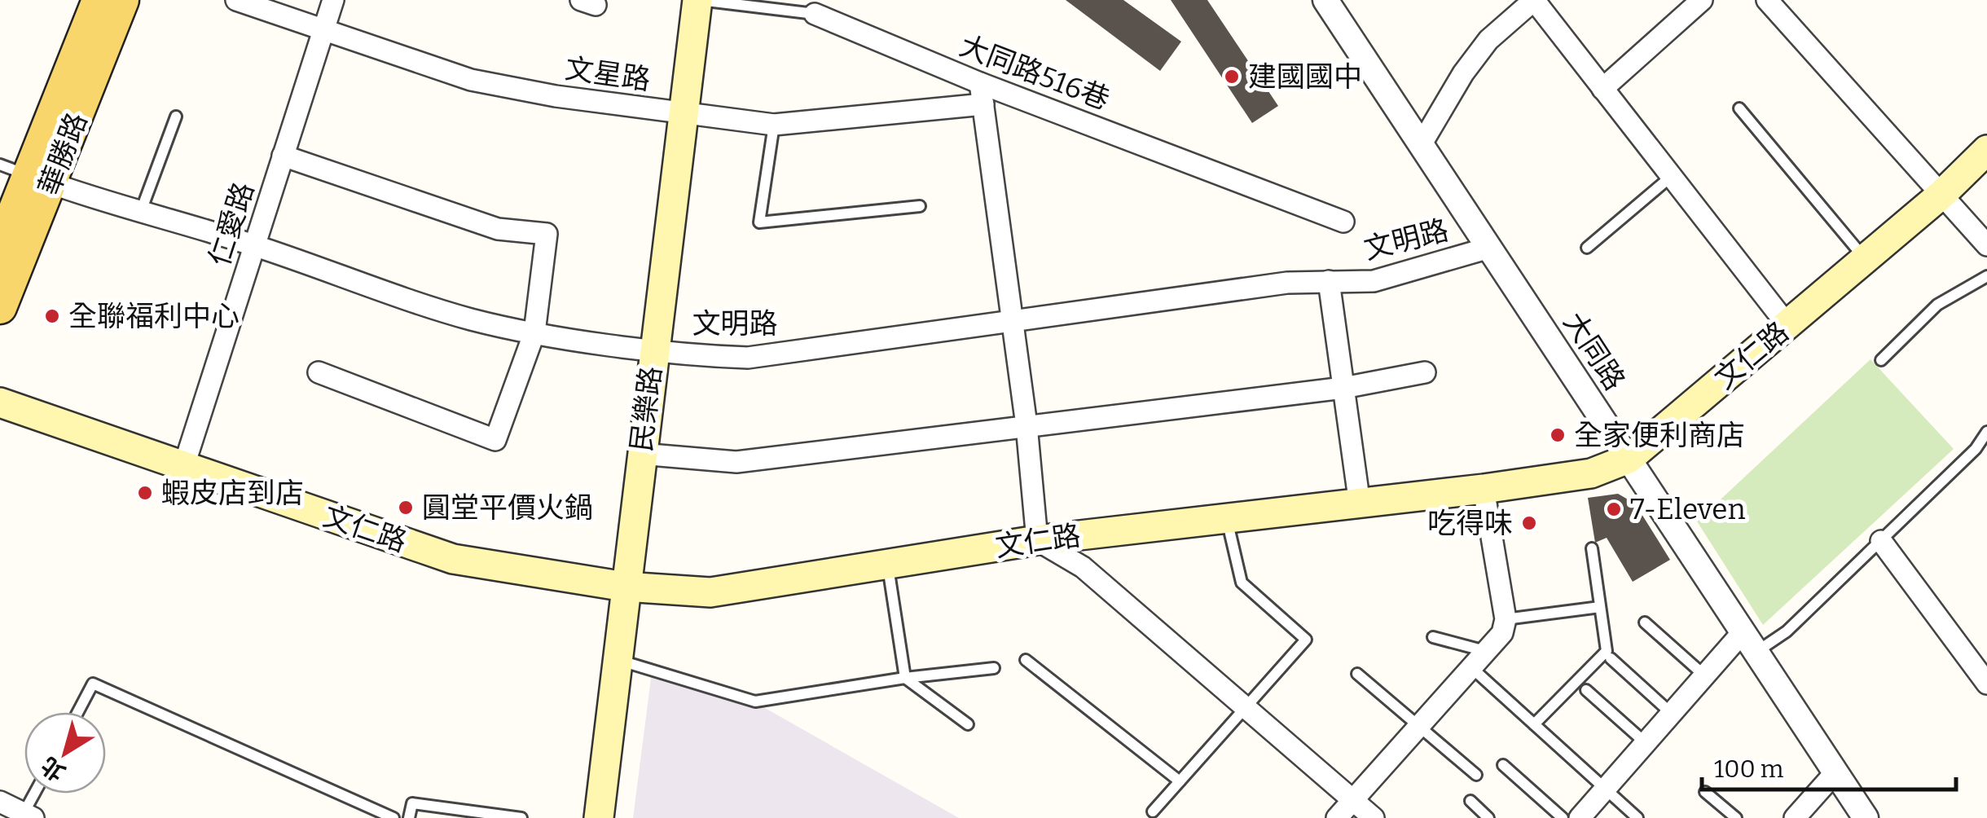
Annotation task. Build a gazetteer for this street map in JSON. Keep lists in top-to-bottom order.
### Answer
{
  "streets": {
    "main road": ["華勝路", "文仁路", "民樂路"],
    "street": [
      "大同路516巷",
      "文星路",
      "仁愛路",
      "文明路",
      "大同路"
    ]
  },
  "crossings": [
    ["大同路516巷", "民樂路"],
    ["文星路", "仁愛路"],
    ["文星路", "民樂路"],
    ["華勝路", "文明路"],
    ["仁愛路", "文明路"],
    ["仁愛路", "文仁路"],
    ["文明路", "大同路"],
    ["文明路", "民樂路"],
    ["大同路", "文仁路"],
    ["文仁路", "民樂路"]
  ],
  "places": [
    "建國國中",
    "全聯福利中心",
    "全家便利商店",
    "蝦皮店到店",
    "圓堂平價火鍋",
    "7-Eleven",
    "吃得味"
  ],
  "scale_bar": "100 m",
  "north": "bottom left"
}
